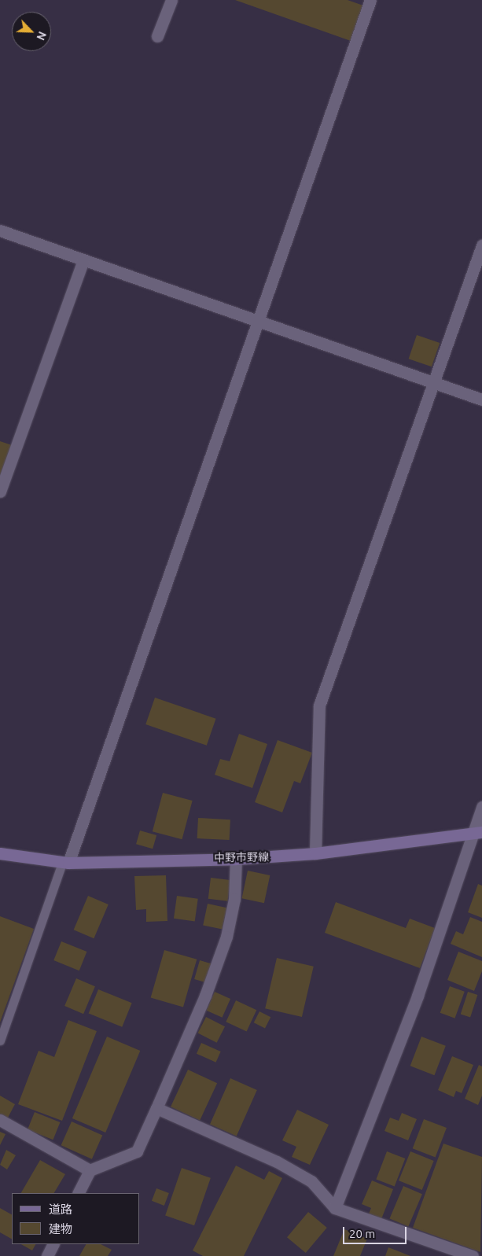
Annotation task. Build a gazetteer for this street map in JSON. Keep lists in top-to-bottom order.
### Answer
{
  "streets": {
    "main road": ["中野市野線"]
  },
  "legend": ["道路", "建物"],
  "scale_bar": "20 m",
  "north": "bottom right"
}
